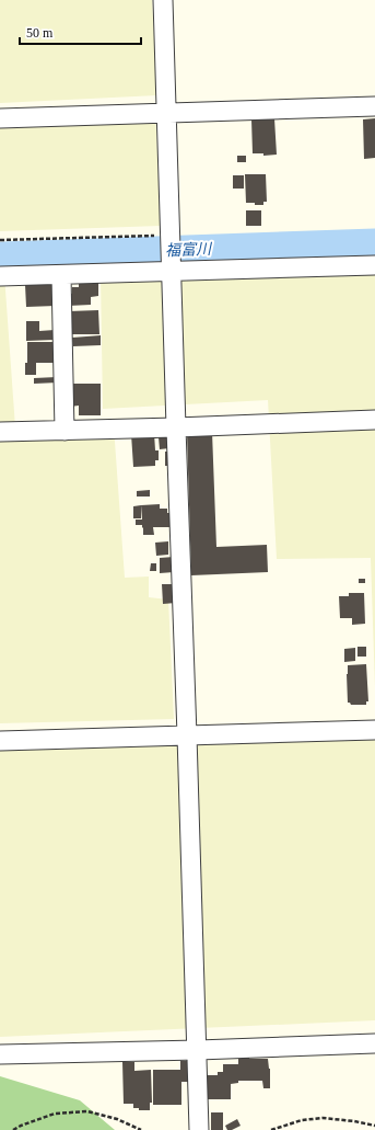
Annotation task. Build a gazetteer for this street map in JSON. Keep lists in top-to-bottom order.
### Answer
{
  "water": ["福富川"],
  "scale_bar": "50 m"
}
